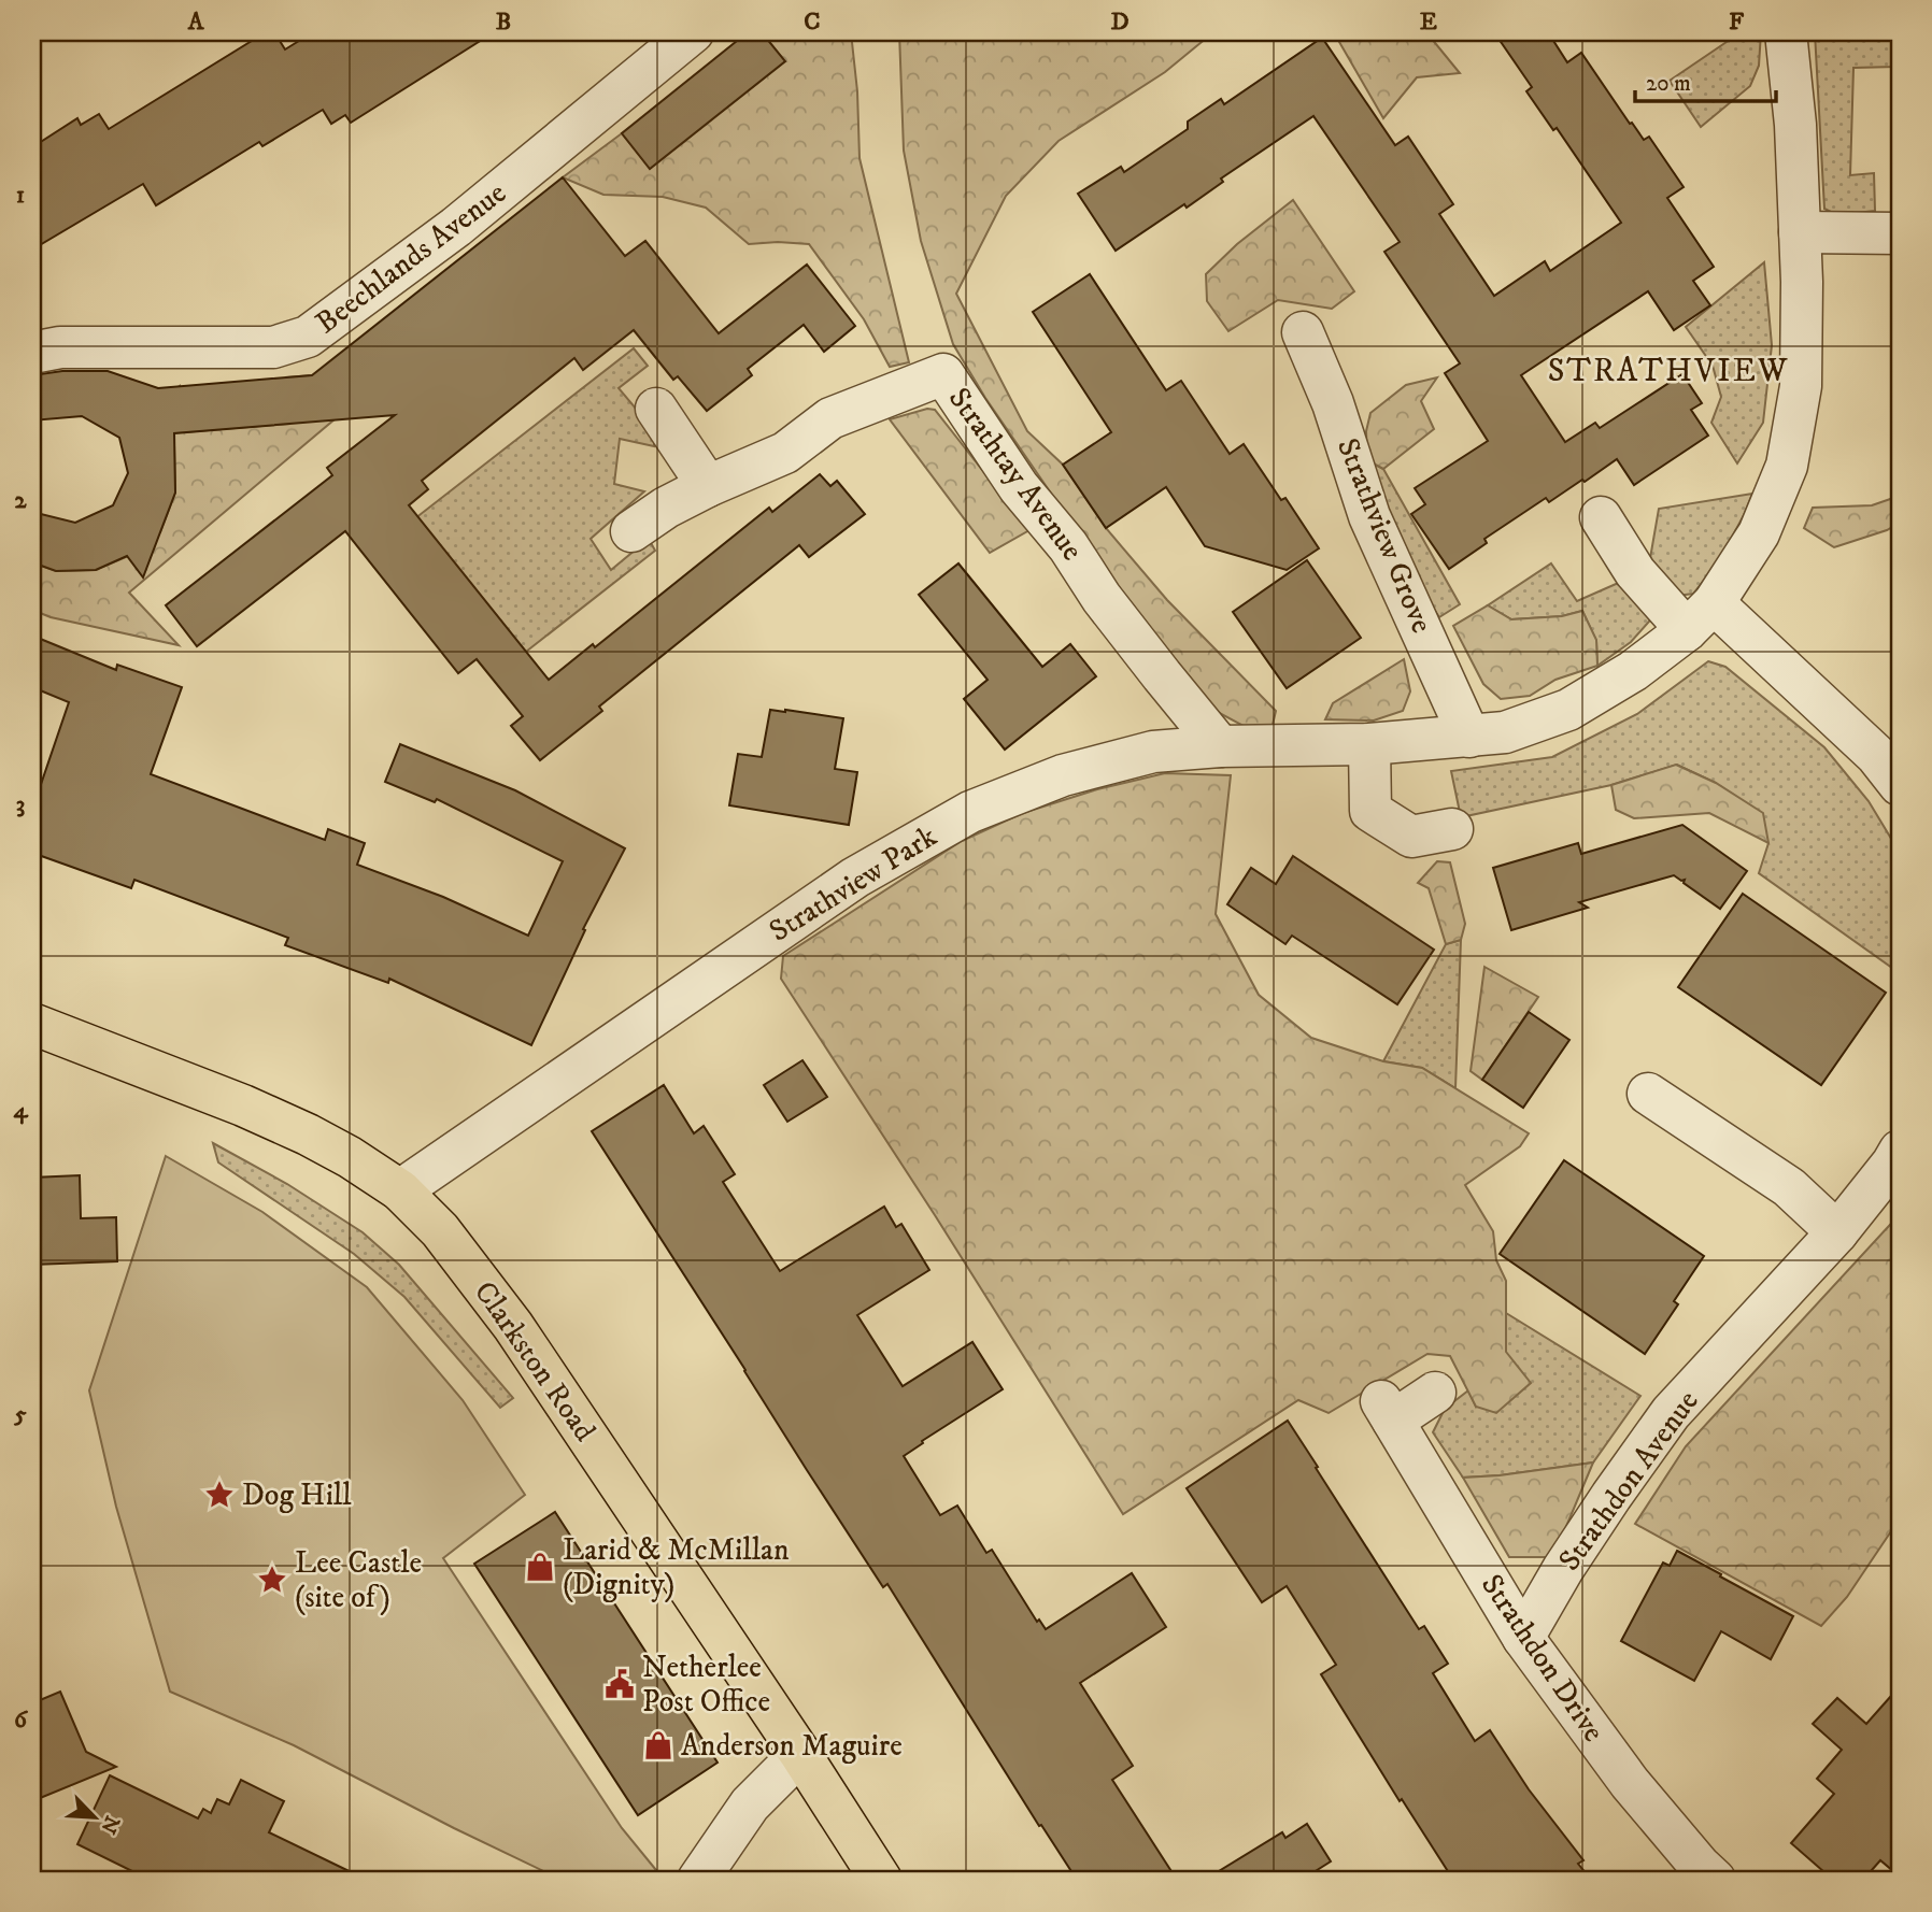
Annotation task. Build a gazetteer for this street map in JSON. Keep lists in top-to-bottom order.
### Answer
{
  "streets": {
    "main road": ["Clarkston Road"],
    "street": [
      "Beechlands Avenue",
      "Strathtay Avenue",
      "Strathview Grove",
      "Strathview Park",
      "Strathdon Avenue",
      "Strathdon Drive"
    ]
  },
  "crossings": [
    ["Strathtay Avenue", "Strathview Park"],
    ["Strathview Grove", "Strathview Park"],
    ["Strathview Park", "Clarkston Road"],
    ["Strathdon Avenue", "Strathdon Drive"]
  ],
  "districts": ["STRATHVIEW"],
  "places": {
    "place": ["Dog Hill", "Lee Castle (site of)"],
    "shop": ["Larid & McMillan (Dignity)", "Anderson Maguire"],
    "public building": ["Netherlee Post Office"]
  },
  "scale_bar": "20 m",
  "north": "bottom right",
  "grid": {
    "columns": [
      "A",
      "B",
      "C",
      "D",
      "E",
      "F"
    ],
    "rows": [
      "1",
      "2",
      "3",
      "4",
      "5",
      "6"
    ]
  }
}
